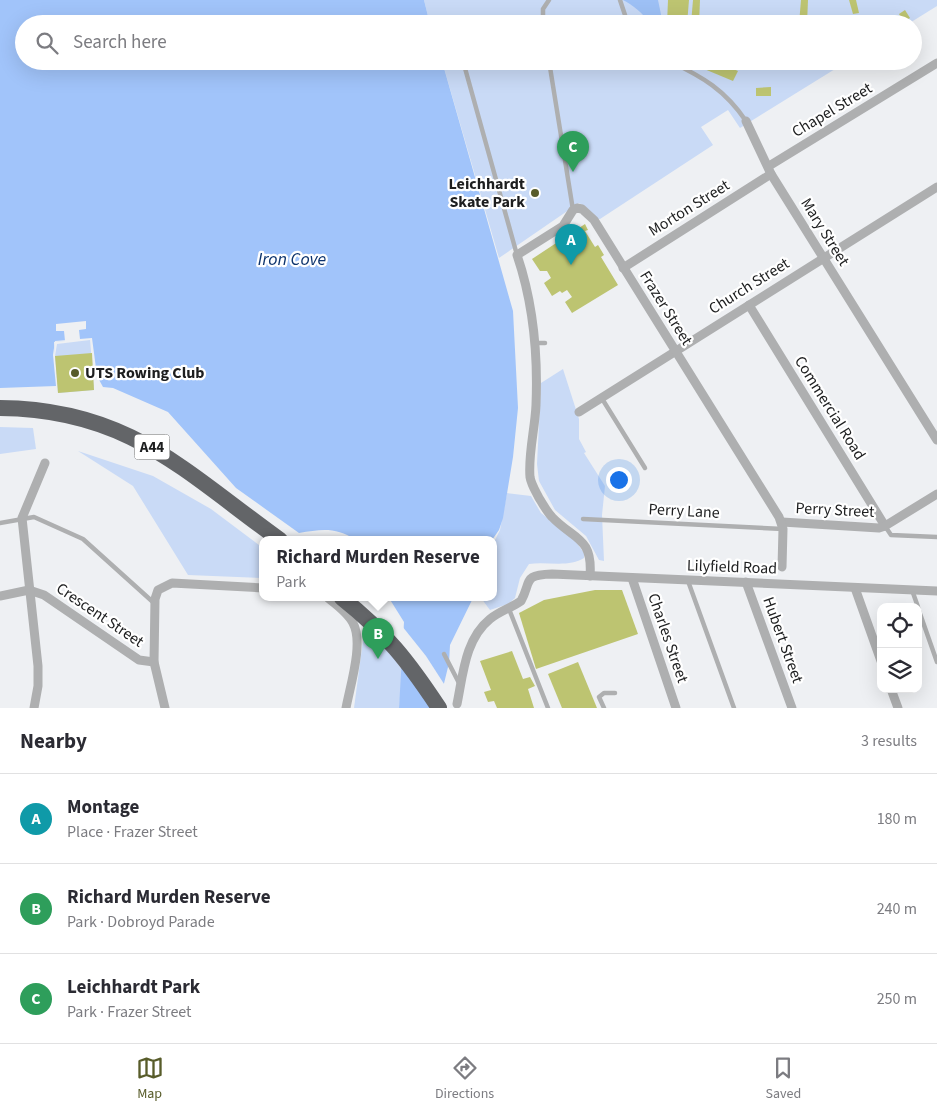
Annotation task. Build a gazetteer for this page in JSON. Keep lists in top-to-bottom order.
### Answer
{
  "streets": {
    "highway": ["A44"],
    "street": [
      "Chapel Street",
      "Morton Street",
      "Mary Street",
      "Church Street",
      "Frazer Street",
      "Commercial Road",
      "Perry Street",
      "Lilyfield Road",
      "Crescent Street",
      "Charles Street",
      "Hubert Street"
    ],
    "lane": ["Perry Lane"]
  },
  "crossings": [
    ["Chapel Street", "Morton Street"],
    ["Chapel Street", "Mary Street"],
    ["Morton Street", "Mary Street"],
    ["Morton Street", "Frazer Street"],
    ["Mary Street", "Church Street"],
    ["Church Street", "Frazer Street"],
    ["Church Street", "Commercial Road"],
    ["Frazer Street", "Perry Street"],
    ["Frazer Street", "Perry Lane"],
    ["Commercial Road", "Perry Street"],
    ["Perry Street", "Perry Lane"],
    ["Lilyfield Road", "Charles Street"],
    ["Lilyfield Road", "Hubert Street"]
  ],
  "water": ["Iron Cove"],
  "places": ["Leichhardt Skate Park", "UTS Rowing Club"],
  "page": {
    "search": "Search here",
    "pins": ["C", "A", "B"],
    "popup": ["Richard Murden Reserve", "Park"],
    "heading": ["Nearby", "3 results"],
    "list": [
      {
        "mark": "A",
        "name": "Montage",
        "note": "Place · Frazer Street",
        "value": "180 m"
      },
      {
        "mark": "B",
        "name": "Richard Murden Reserve",
        "note": "Park · Dobroyd Parade",
        "value": "240 m"
      },
      {
        "mark": "C",
        "name": "Leichhardt Park",
        "note": "Park · Frazer Street",
        "value": "250 m"
      }
    ],
    "nav": ["Map", "Directions", "Saved"]
  }
}
